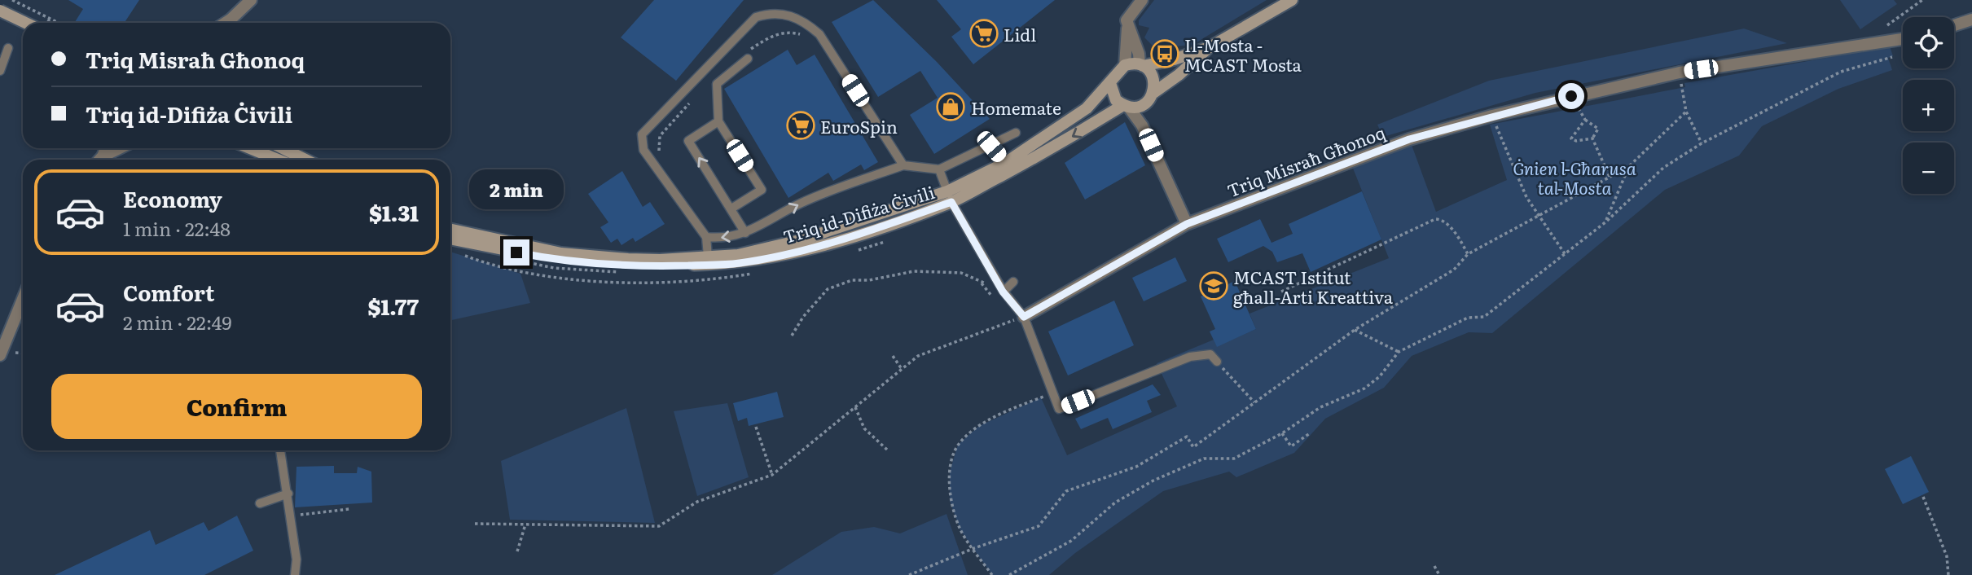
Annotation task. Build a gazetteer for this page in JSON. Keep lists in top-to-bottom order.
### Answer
{
  "streets": {
    "main road": ["Triq id-Difiża Ċivili"],
    "street": ["Triq Misraħ Għonoq"]
  },
  "parks": ["Ġnien l-Għarusa tal-Mosta"],
  "places": {
    "supermarket": ["Lidl", "EuroSpin"],
    "bus stop": ["Il-Mosta - MCAST Mosta"],
    "shop": ["Homemate"],
    "school or university": ["MCAST Istitut għall-Arti Kreattiva"]
  },
  "page": {
    "map_buttons": ["+", "−"],
    "banner": ["Triq Misraħ Għonoq", "Triq id-Difiża Ċivili"],
    "bubble": "2 min",
    "list": [
      {
        "name": "Economy",
        "note": "1 min · 22:48",
        "value": "$1.31"
      },
      {
        "name": "Comfort",
        "note": "2 min · 22:49",
        "value": "$1.77"
      }
    ],
    "buttons": "Confirm"
  }
}
